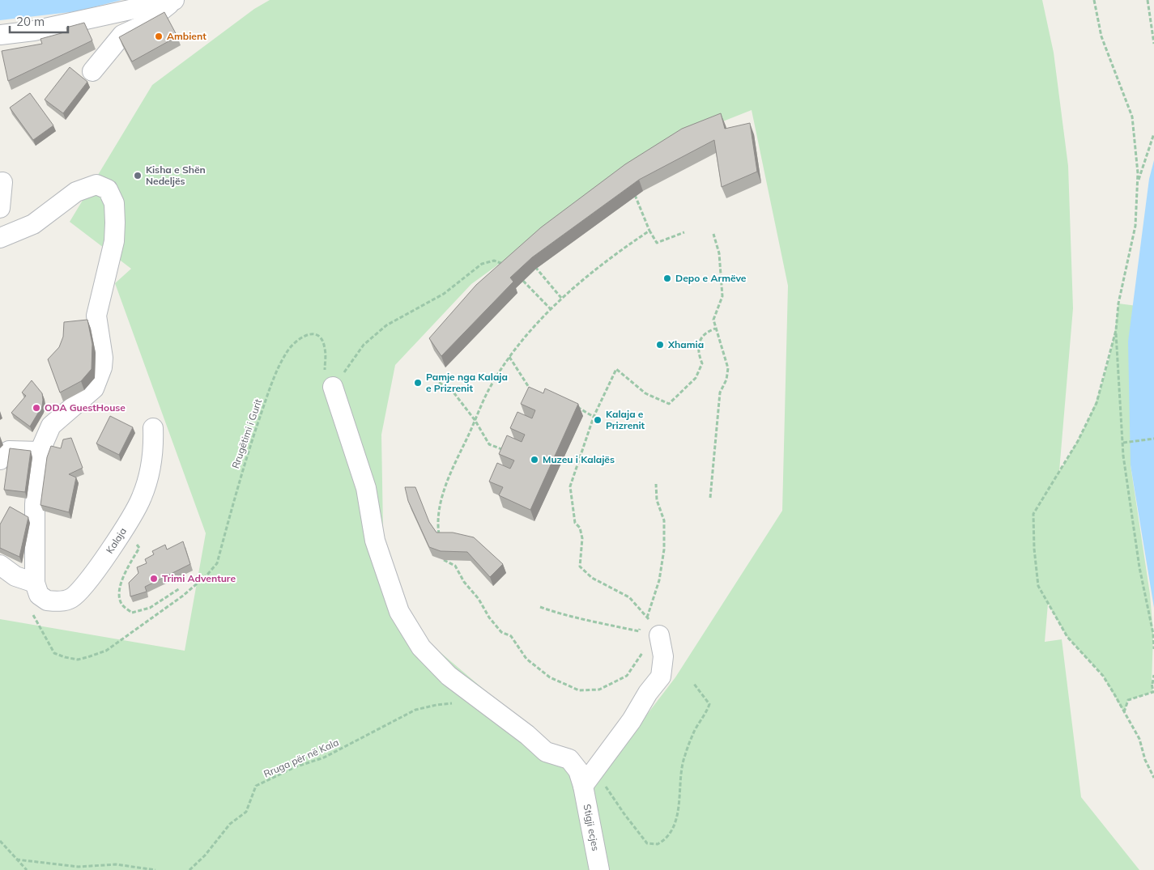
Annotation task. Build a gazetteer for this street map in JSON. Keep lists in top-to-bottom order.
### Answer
{
  "streets": {
    "street": ["Kalaja", "Stigji ecjes"],
    "path": ["Rrugëtimi i Gurit", "Rruga për në Kala"]
  },
  "crossings": [
    ["Rrugëtimi i Gurit", "Stigji ecjes"],
    ["Rruga për në Kala", "Stigji ecjes"]
  ],
  "places": [
    "Ambient",
    "Kisha e Shën Nedeljës",
    "Depo e Armëve",
    "Xhamia",
    "Pamje nga Kalaja e Prizrenit",
    "ODA GuestHouse",
    "Kalaja e Prizrenit",
    "Muzeu i Kalajës",
    "Trimi Adventure"
  ],
  "scale_bar": "20 m"
}
